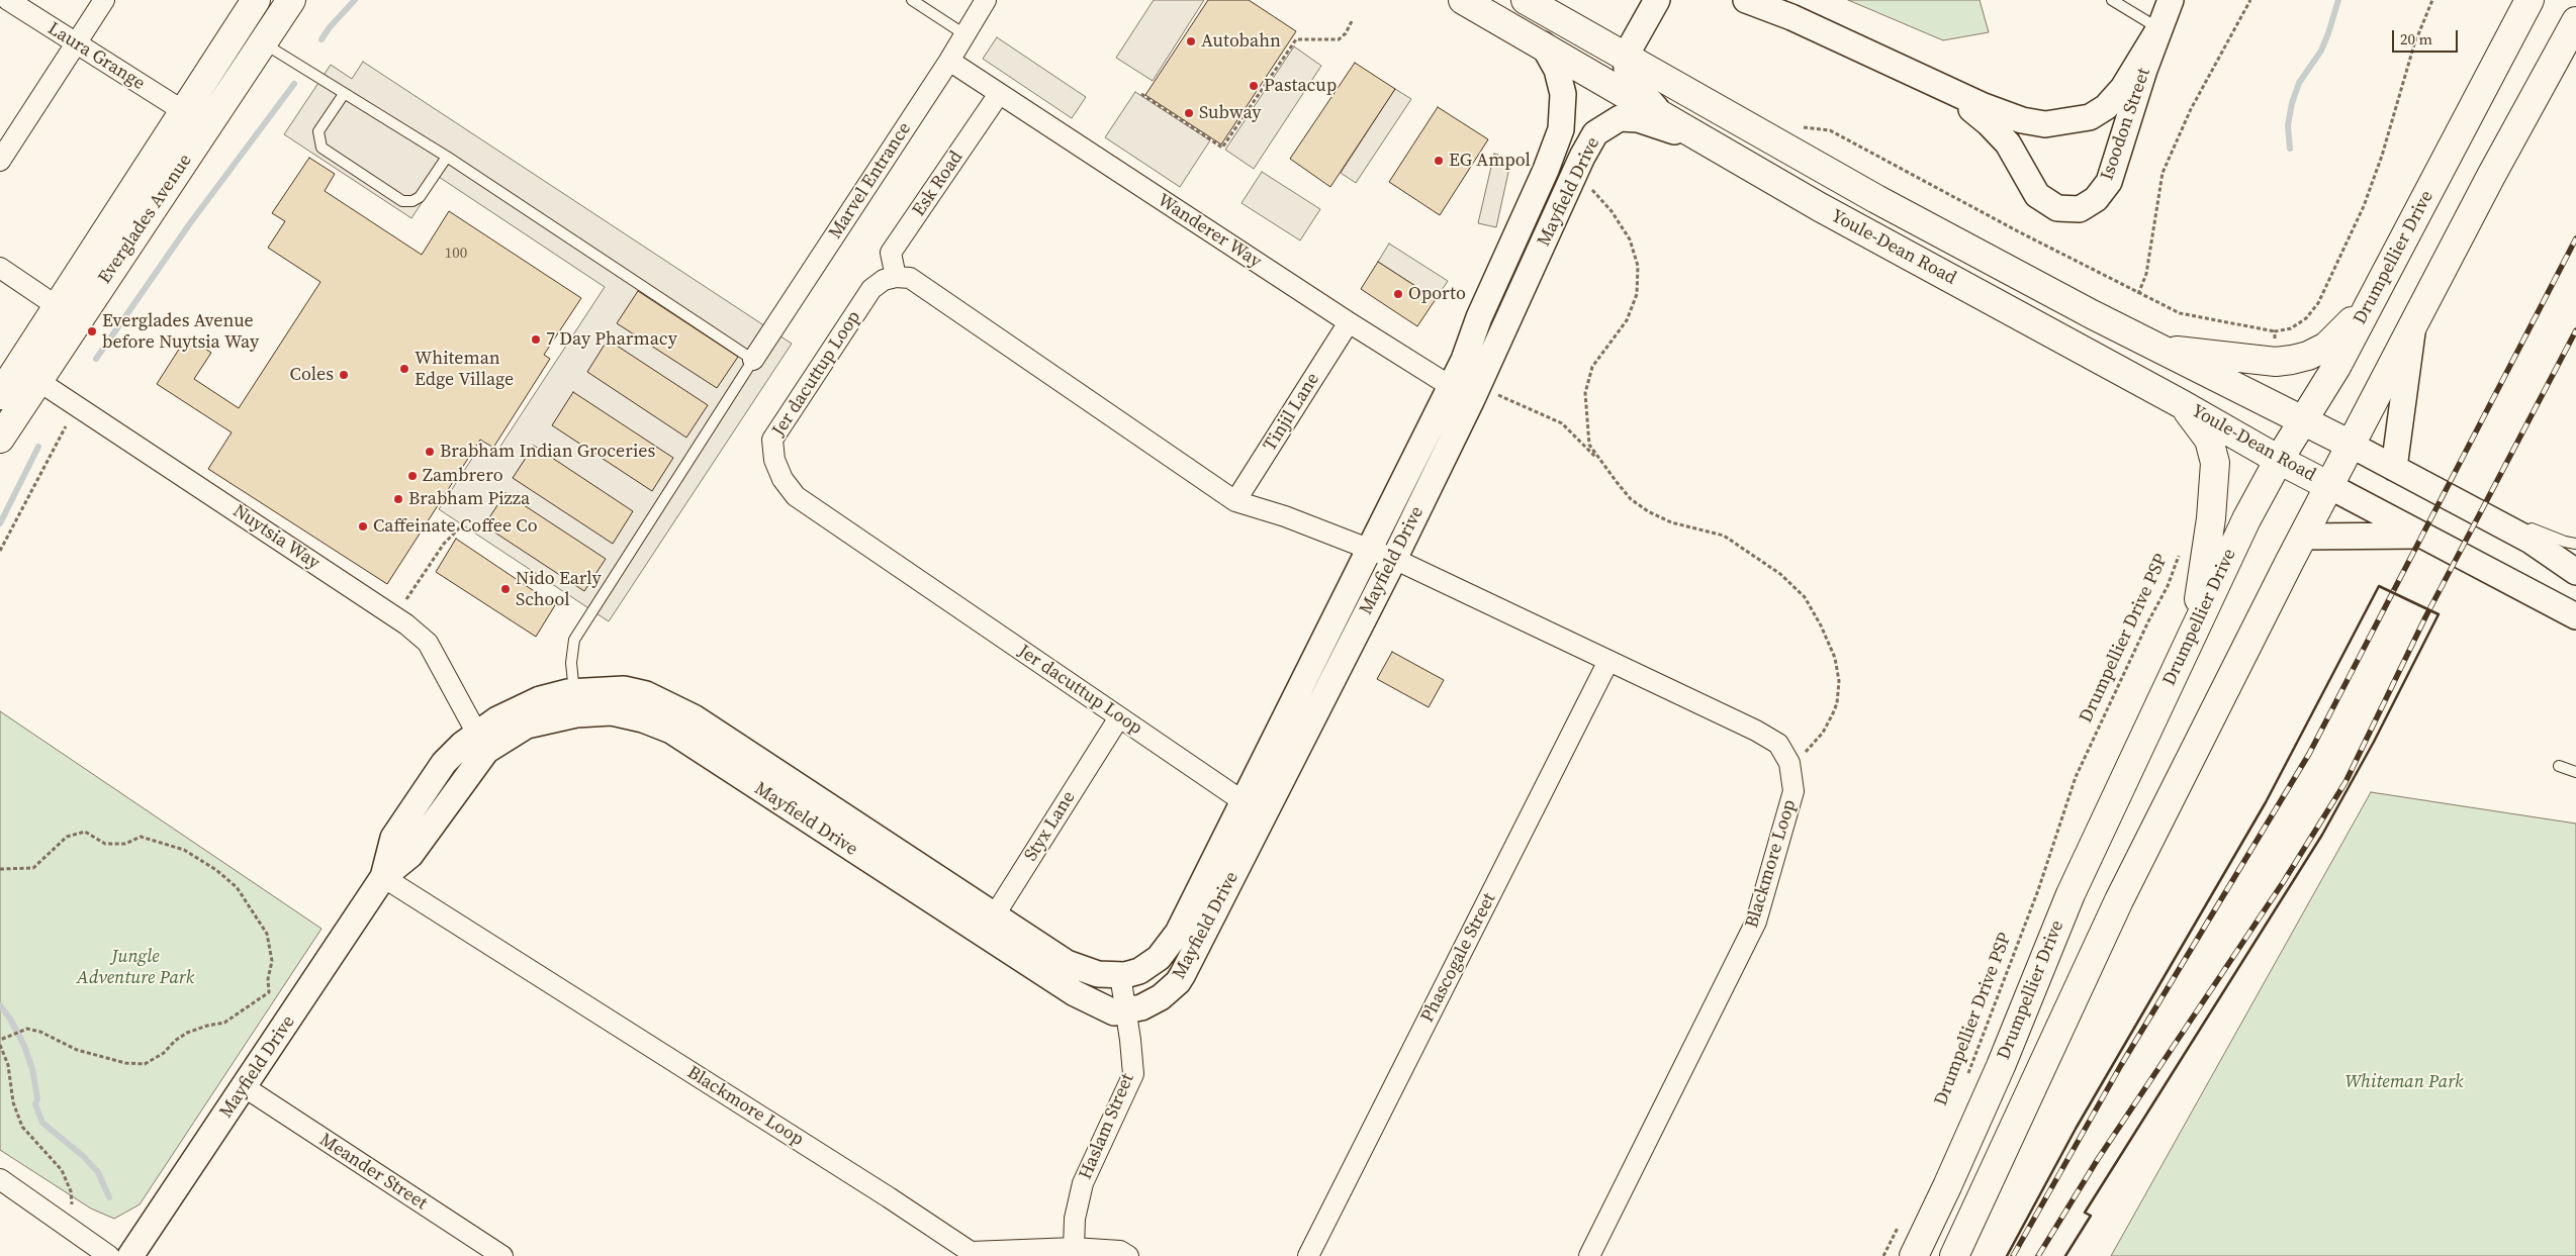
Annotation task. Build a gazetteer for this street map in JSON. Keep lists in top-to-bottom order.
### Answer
{
  "streets": {
    "main road": ["Everglades Avenue", "Youle-Dean Road", "Drumpellier Drive"],
    "street": [
      "Laura Grange",
      "Isoodon Street",
      "Marvel Entrance",
      "Esk Road",
      "Mayfield Drive",
      "Wanderer Way",
      "Jer dacuttup Loop",
      "Tinjil Lane",
      "Nuytsia Way",
      "Styx Lane",
      "Blackmore Loop",
      "Phascogale Street",
      "Haslam Street",
      "Meander Street"
    ],
    "path": ["Drumpellier Drive PSP"]
  },
  "crossings": [
    ["Laura Grange", "Everglades Avenue"],
    ["Marvel Entrance", "Wanderer Way"],
    ["Esk Road", "Wanderer Way"],
    ["Esk Road", "Jer dacuttup Loop"],
    ["Mayfield Drive", "Wanderer Way"],
    ["Mayfield Drive", "Youle-Dean Road"],
    ["Mayfield Drive", "Jer dacuttup Loop"],
    ["Mayfield Drive", "Nuytsia Way"],
    ["Mayfield Drive", "Styx Lane"],
    ["Mayfield Drive", "Blackmore Loop"],
    ["Mayfield Drive", "Haslam Street"],
    ["Mayfield Drive", "Meander Street"],
    ["Everglades Avenue", "Nuytsia Way"],
    ["Wanderer Way", "Tinjil Lane"],
    ["Youle-Dean Road", "Drumpellier Drive"],
    ["Jer dacuttup Loop", "Styx Lane"],
    ["Blackmore Loop", "Phascogale Street"],
    ["Blackmore Loop", "Haslam Street"]
  ],
  "parks": ["Jungle Adventure Park", "Whiteman Park"],
  "places": [
    "Autobahn",
    "Pastacup",
    "Subway",
    "EG Ampol",
    "Oporto",
    "Everglades Avenue before Nuytsia Way",
    "7 Day Pharmacy",
    "Whiteman Edge Village",
    "Coles",
    "Brabham Indian Groceries",
    "Zambrero",
    "Brabham Pizza",
    "Caffeinate Coffee Co",
    "Nido Early School"
  ],
  "house_numbers": ["100"],
  "scale_bar": "20 m"
}
